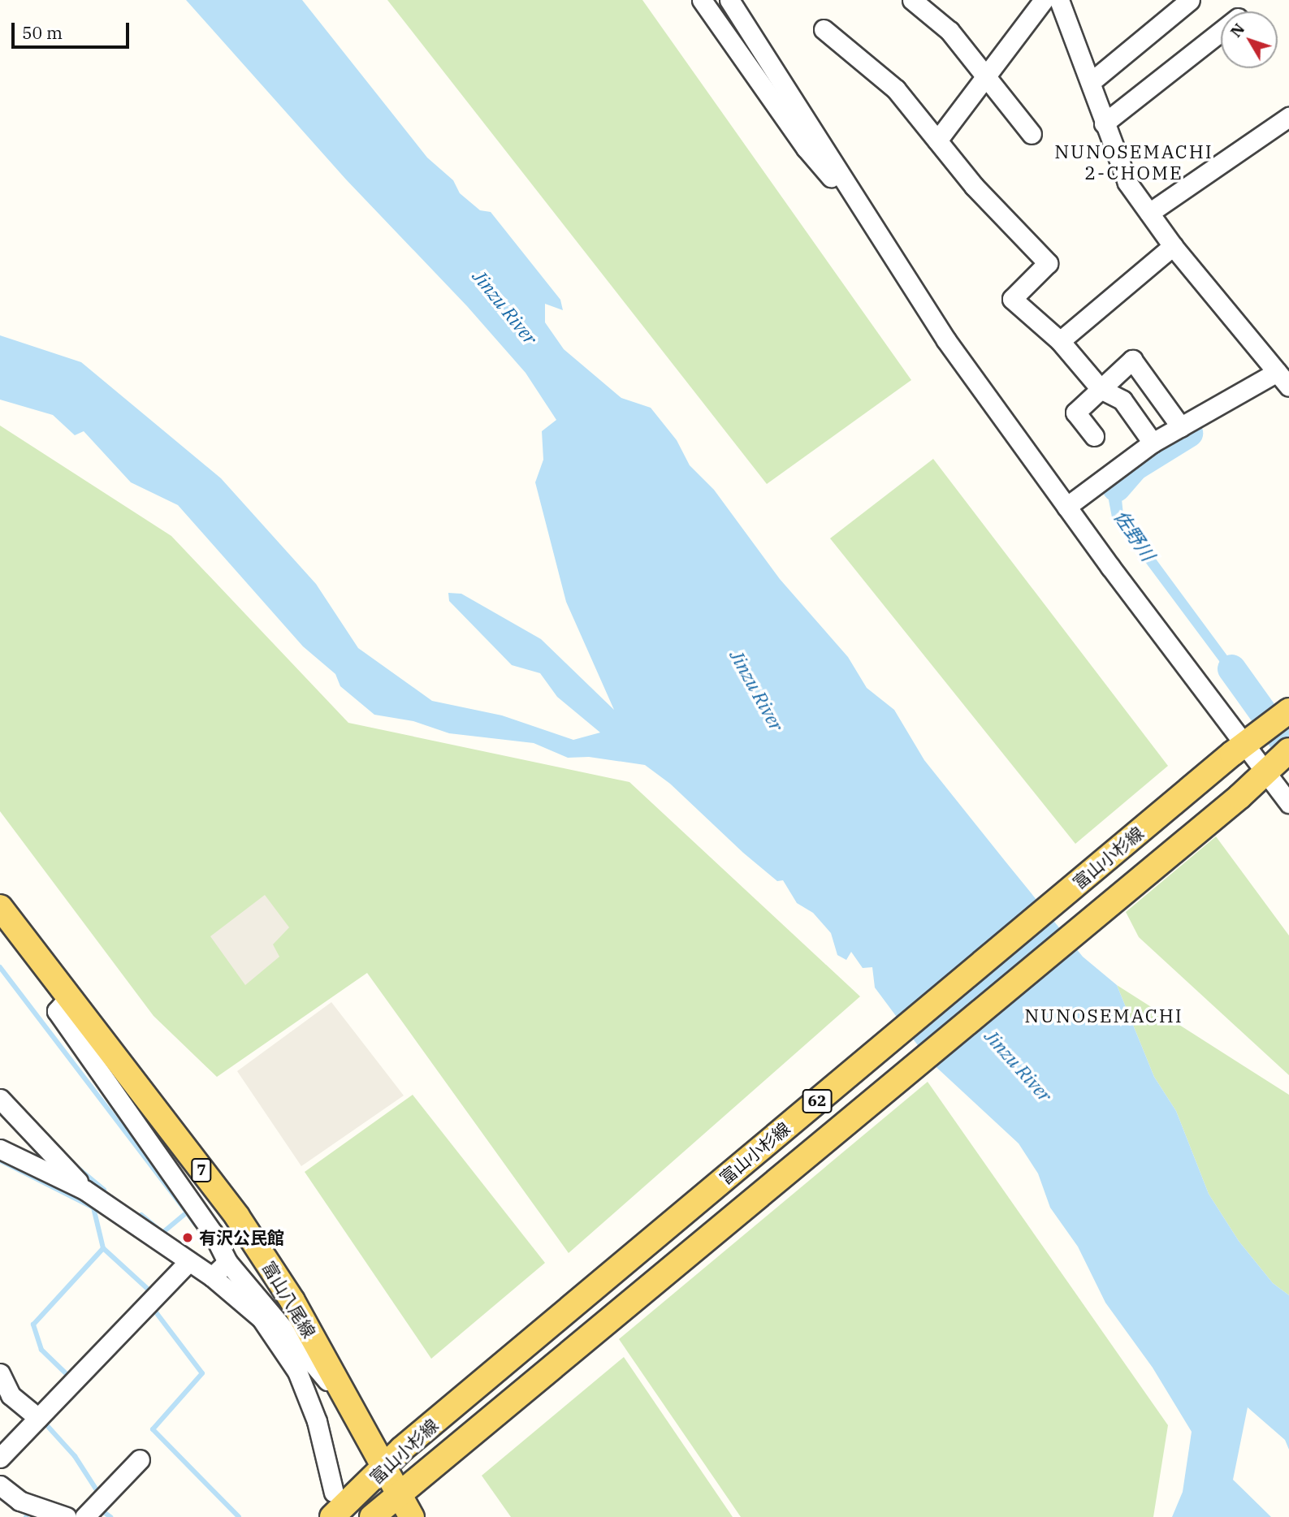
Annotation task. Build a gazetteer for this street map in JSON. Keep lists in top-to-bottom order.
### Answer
{
  "streets": {
    "main road": [
      "富山小杉線",
      "62",
      "7",
      "富山八尾線"
    ]
  },
  "crossings": [
    ["富山小杉線", "富山八尾線"]
  ],
  "districts": ["NUNOSEMACHI 2-CHOME", "NUNOSEMACHI"],
  "water": ["Jinzu River", "佐野川"],
  "places": ["有沢公民館"],
  "scale_bar": "50 m",
  "north": "top left"
}
